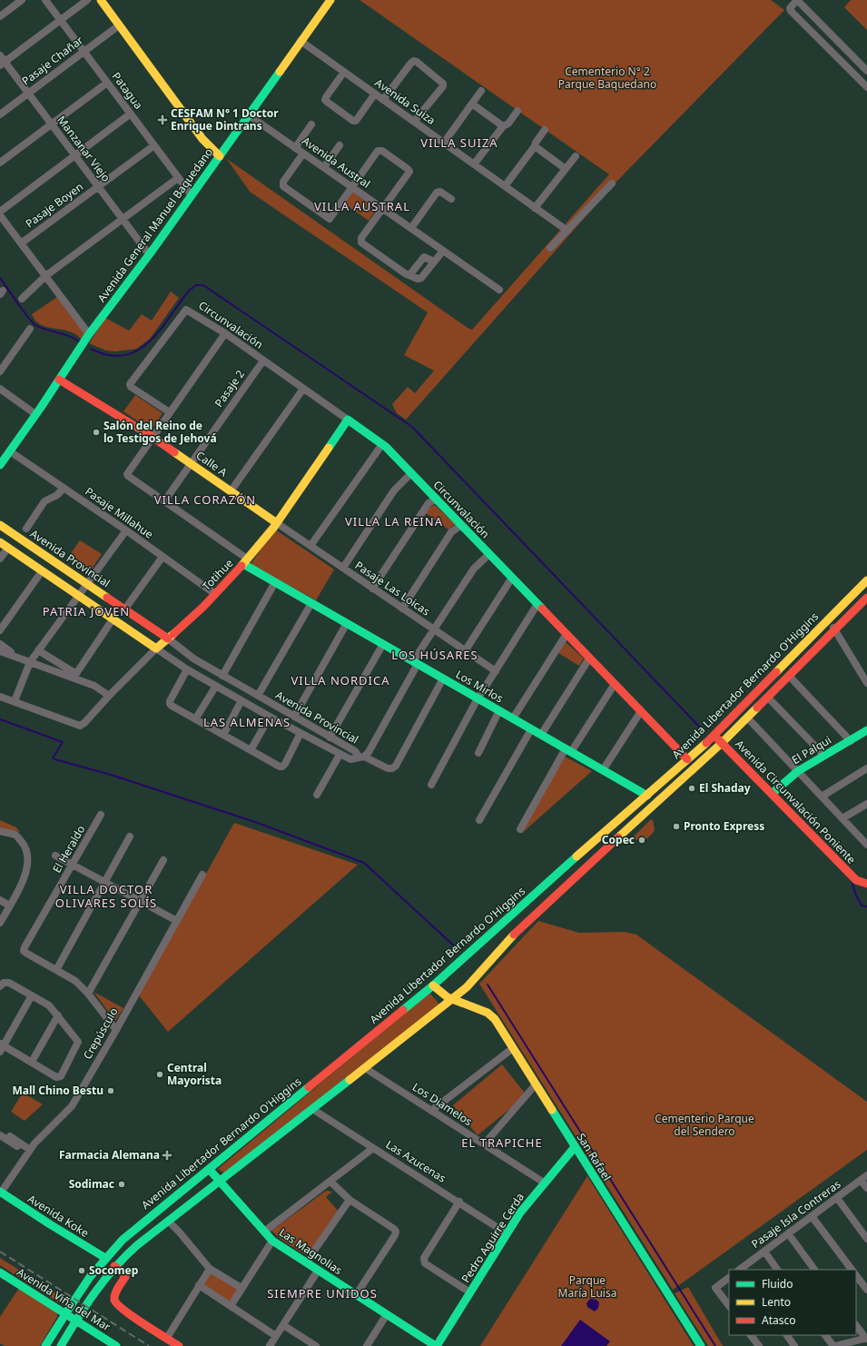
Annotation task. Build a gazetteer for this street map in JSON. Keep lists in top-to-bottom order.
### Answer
{
  "streets": {
    "street": [
      "Pasaje Chañar",
      "Patagua",
      "Avenida Suiza",
      "Manzanar Viejo",
      "Avenida Austral",
      "Pasaje Boyen",
      "Avenida General Manuel Baquedano",
      "Circunvalación",
      "Pasaje 2",
      "Calle A",
      "Pasaje Millahue",
      "Avenida Provincial",
      "Totihue",
      "Pasaje Las Loicas",
      "Avenida Libertador Bernardo O'Higgins",
      "Los Mirlos",
      "El Palqui",
      "Avenida Circunvalación Poniente",
      "El Heraldo",
      "Crepúsculo",
      "Los Diamelos",
      "San Rafael",
      "Las Azucenas",
      "Pasaje Isla Contreras",
      "Avenida Koke",
      "Pedro Aguirre Cerda",
      "Las Magnolias",
      "Avenida Viña del Mar"
    ]
  },
  "crossings": [
    ["Pasaje Chañar", "Patagua"],
    ["Pasaje Chañar", "Manzanar Viejo"],
    ["Patagua", "Pasaje Boyen"],
    ["Patagua", "Avenida General Manuel Baquedano"],
    ["Avenida Suiza", "Avenida General Manuel Baquedano"],
    ["Manzanar Viejo", "Pasaje Boyen"],
    ["Manzanar Viejo", "Avenida General Manuel Baquedano"],
    ["Avenida Austral", "Avenida General Manuel Baquedano"],
    ["Avenida General Manuel Baquedano", "Calle A"],
    ["Avenida General Manuel Baquedano", "Pasaje Millahue"],
    ["Circunvalación", "Pasaje 2"],
    ["Circunvalación", "Totihue"],
    ["Circunvalación", "Avenida Libertador Bernardo O'Higgins"],
    ["Pasaje 2", "Calle A"],
    ["Calle A", "Totihue"],
    ["Calle A", "Pasaje Las Loicas"],
    ["Pasaje Millahue", "Totihue"],
    ["Avenida Provincial", "Totihue"],
    ["Totihue", "Pasaje Las Loicas"],
    ["Totihue", "Los Mirlos"],
    ["Avenida Libertador Bernardo O'Higgins", "Los Mirlos"],
    ["Avenida Libertador Bernardo O'Higgins", "Avenida Circunvalación Poniente"],
    ["Avenida Libertador Bernardo O'Higgins", "Los Diamelos"],
    ["Avenida Libertador Bernardo O'Higgins", "San Rafael"],
    ["Avenida Libertador Bernardo O'Higgins", "Las Azucenas"],
    ["Avenida Libertador Bernardo O'Higgins", "Avenida Koke"],
    ["Avenida Libertador Bernardo O'Higgins", "Las Magnolias"],
    ["Avenida Libertador Bernardo O'Higgins", "Avenida Viña del Mar"],
    ["El Palqui", "Avenida Circunvalación Poniente"],
    ["Crepúsculo", "Avenida Koke"],
    ["Los Diamelos", "Pedro Aguirre Cerda"],
    ["San Rafael", "Pedro Aguirre Cerda"],
    ["Las Azucenas", "Pedro Aguirre Cerda"],
    ["Pedro Aguirre Cerda", "Las Magnolias"]
  ],
  "districts": [
    "VILLA SUIZA",
    "VILLA AUSTRAL",
    "VILLA CORAZÓN",
    "VILLA LA REINA",
    "PATRIA JOVEN",
    "LOS HÚSARES",
    "VILLA NORDICA",
    "LAS ALMENAS",
    "VILLA DOCTOR OLIVARES SOLÍS",
    "EL TRAPICHE",
    "SIEMPRE UNIDOS"
  ],
  "parks": ["Cementerio N° 2 Parque Baquedano", "Cementerio Parque del Sendero", "Parque María Luisa"],
  "places": {
    "health": ["CESFAM N° 1 Doctor Enrique Dintrans", "Farmacia Alemana"],
    "other": [
      "Salón del Reino de lo Testigos de Jehová",
      "El Shaday",
      "Pronto Express",
      "Copec",
      "Central Mayorista",
      "Mall Chino Bestu",
      "Sodimac",
      "Socomep"
    ]
  },
  "legend": ["Fluido", "Lento", "Atasco"]
}
